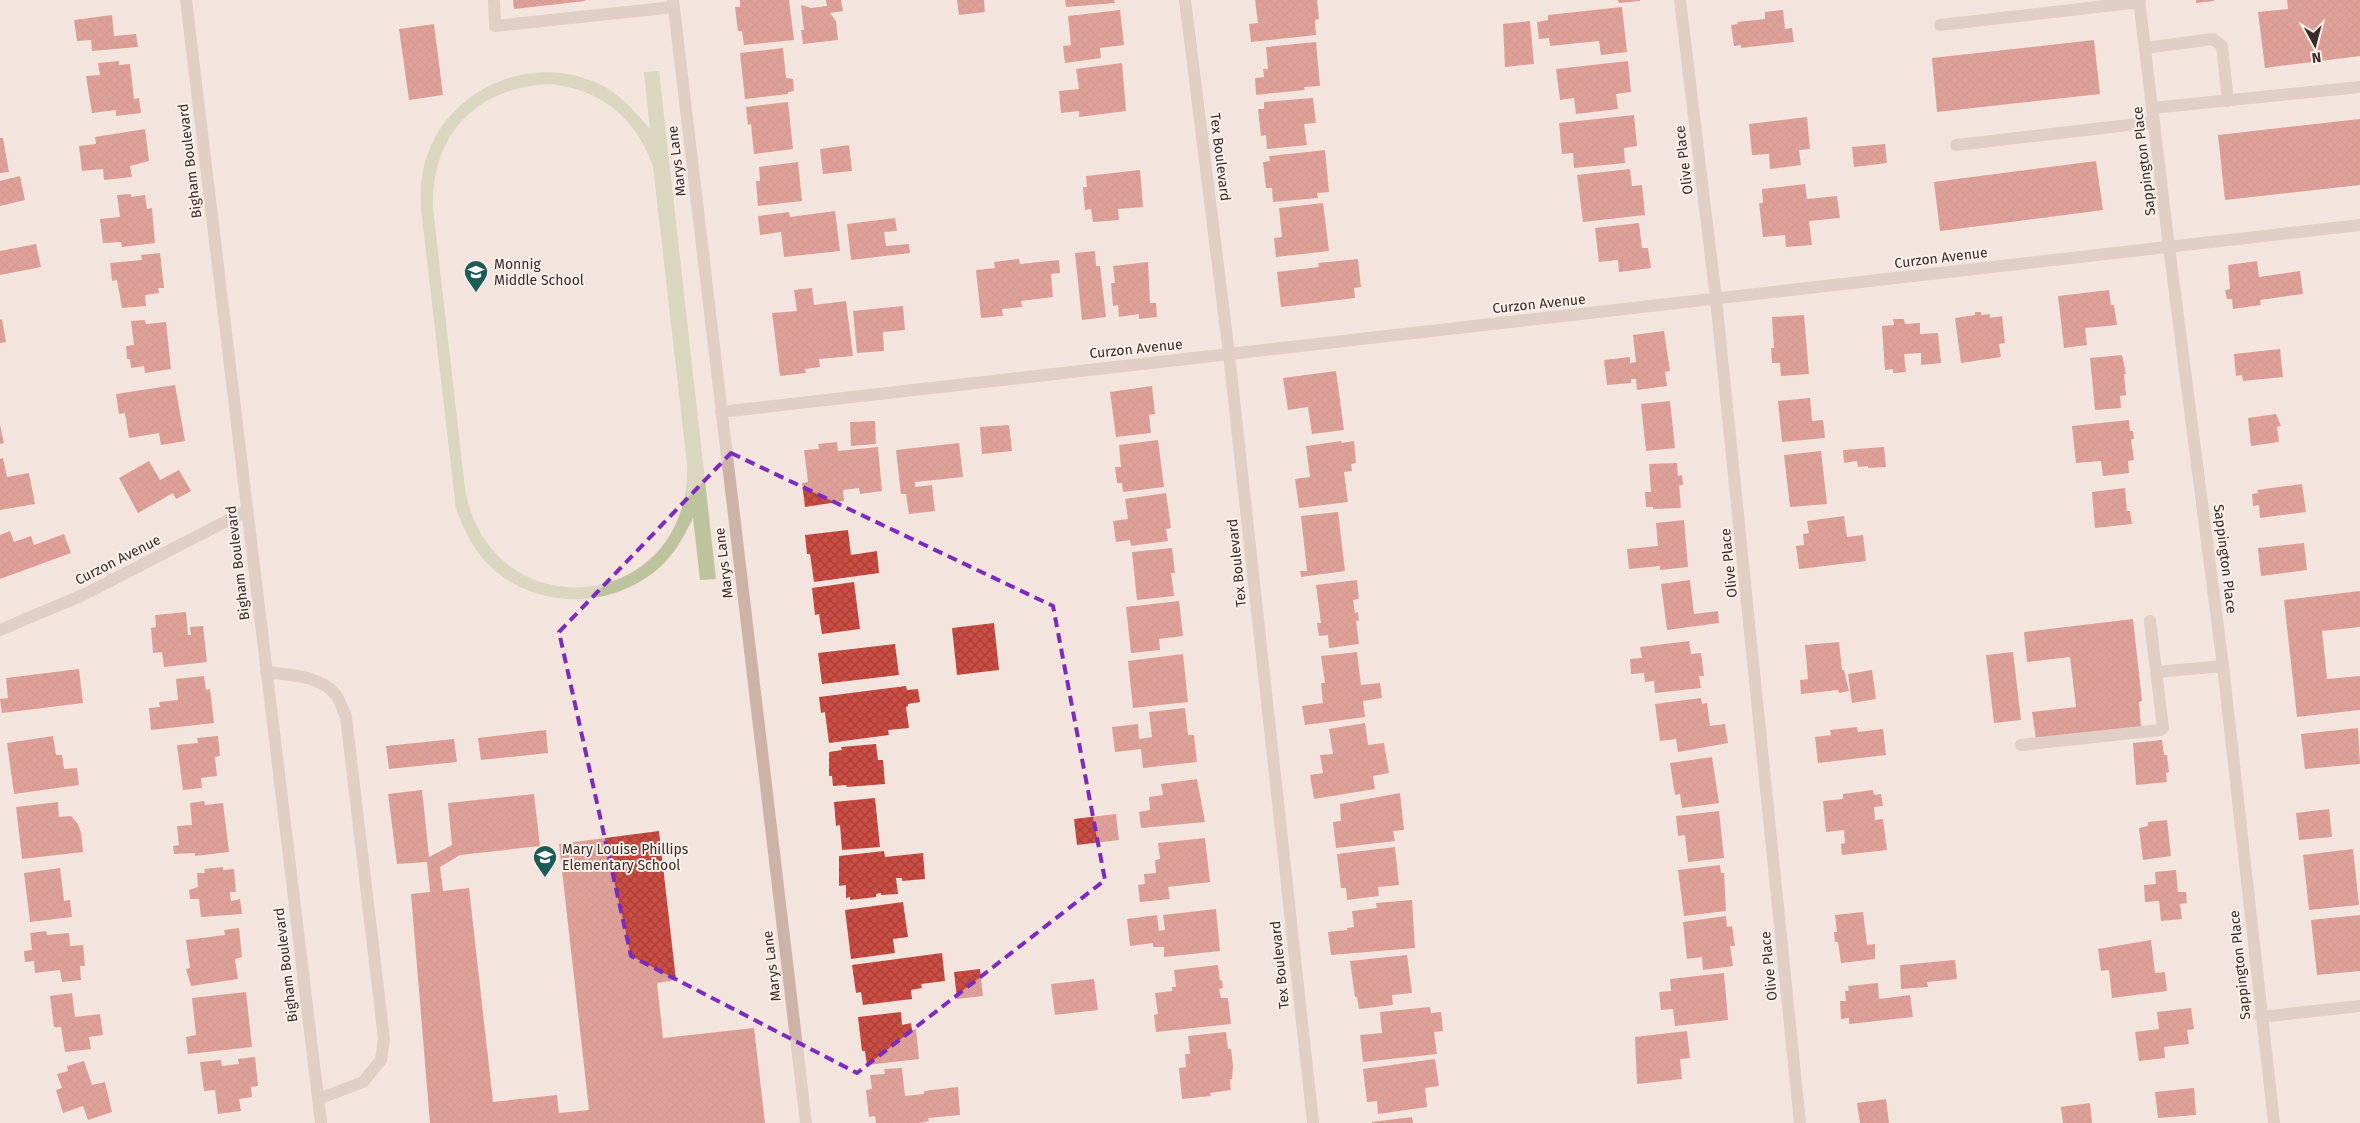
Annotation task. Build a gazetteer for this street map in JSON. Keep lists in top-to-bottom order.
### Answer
{
  "streets": {
    "street": [
      "Tex Boulevard",
      "Olive Place",
      "Bigham Boulevard",
      "Marys Lane",
      "Sappington Place",
      "Curzon Avenue"
    ]
  },
  "crossings": [
    ["Tex Boulevard", "Curzon Avenue"],
    ["Olive Place", "Curzon Avenue"],
    ["Bigham Boulevard", "Curzon Avenue"],
    ["Marys Lane", "Curzon Avenue"],
    ["Sappington Place", "Curzon Avenue"]
  ],
  "places": {
    "school or university": ["Monnig Middle School", "Mary Louise Phillips Elementary School"]
  },
  "north": "bottom"
}
